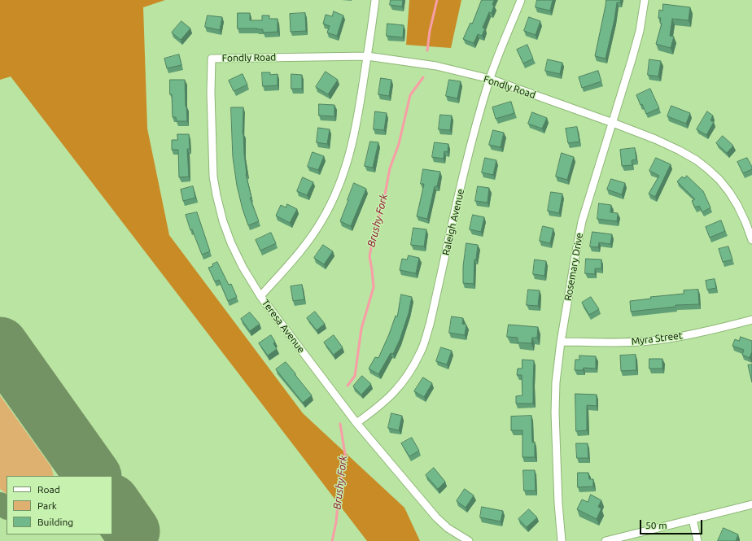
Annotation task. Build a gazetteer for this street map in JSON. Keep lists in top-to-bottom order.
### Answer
{
  "streets": {
    "street": [
      "Fondly Road",
      "Raleigh Avenue",
      "Rosemary Drive",
      "Teresa Avenue",
      "Myra Street"
    ]
  },
  "crossings": [
    ["Fondly Road", "Raleigh Avenue"],
    ["Fondly Road", "Rosemary Drive"],
    ["Fondly Road", "Teresa Avenue"],
    ["Raleigh Avenue", "Teresa Avenue"],
    ["Rosemary Drive", "Myra Street"]
  ],
  "water": ["Brushy Fork"],
  "legend": ["Road", "Park", "Building"],
  "scale_bar": "50 m"
}
